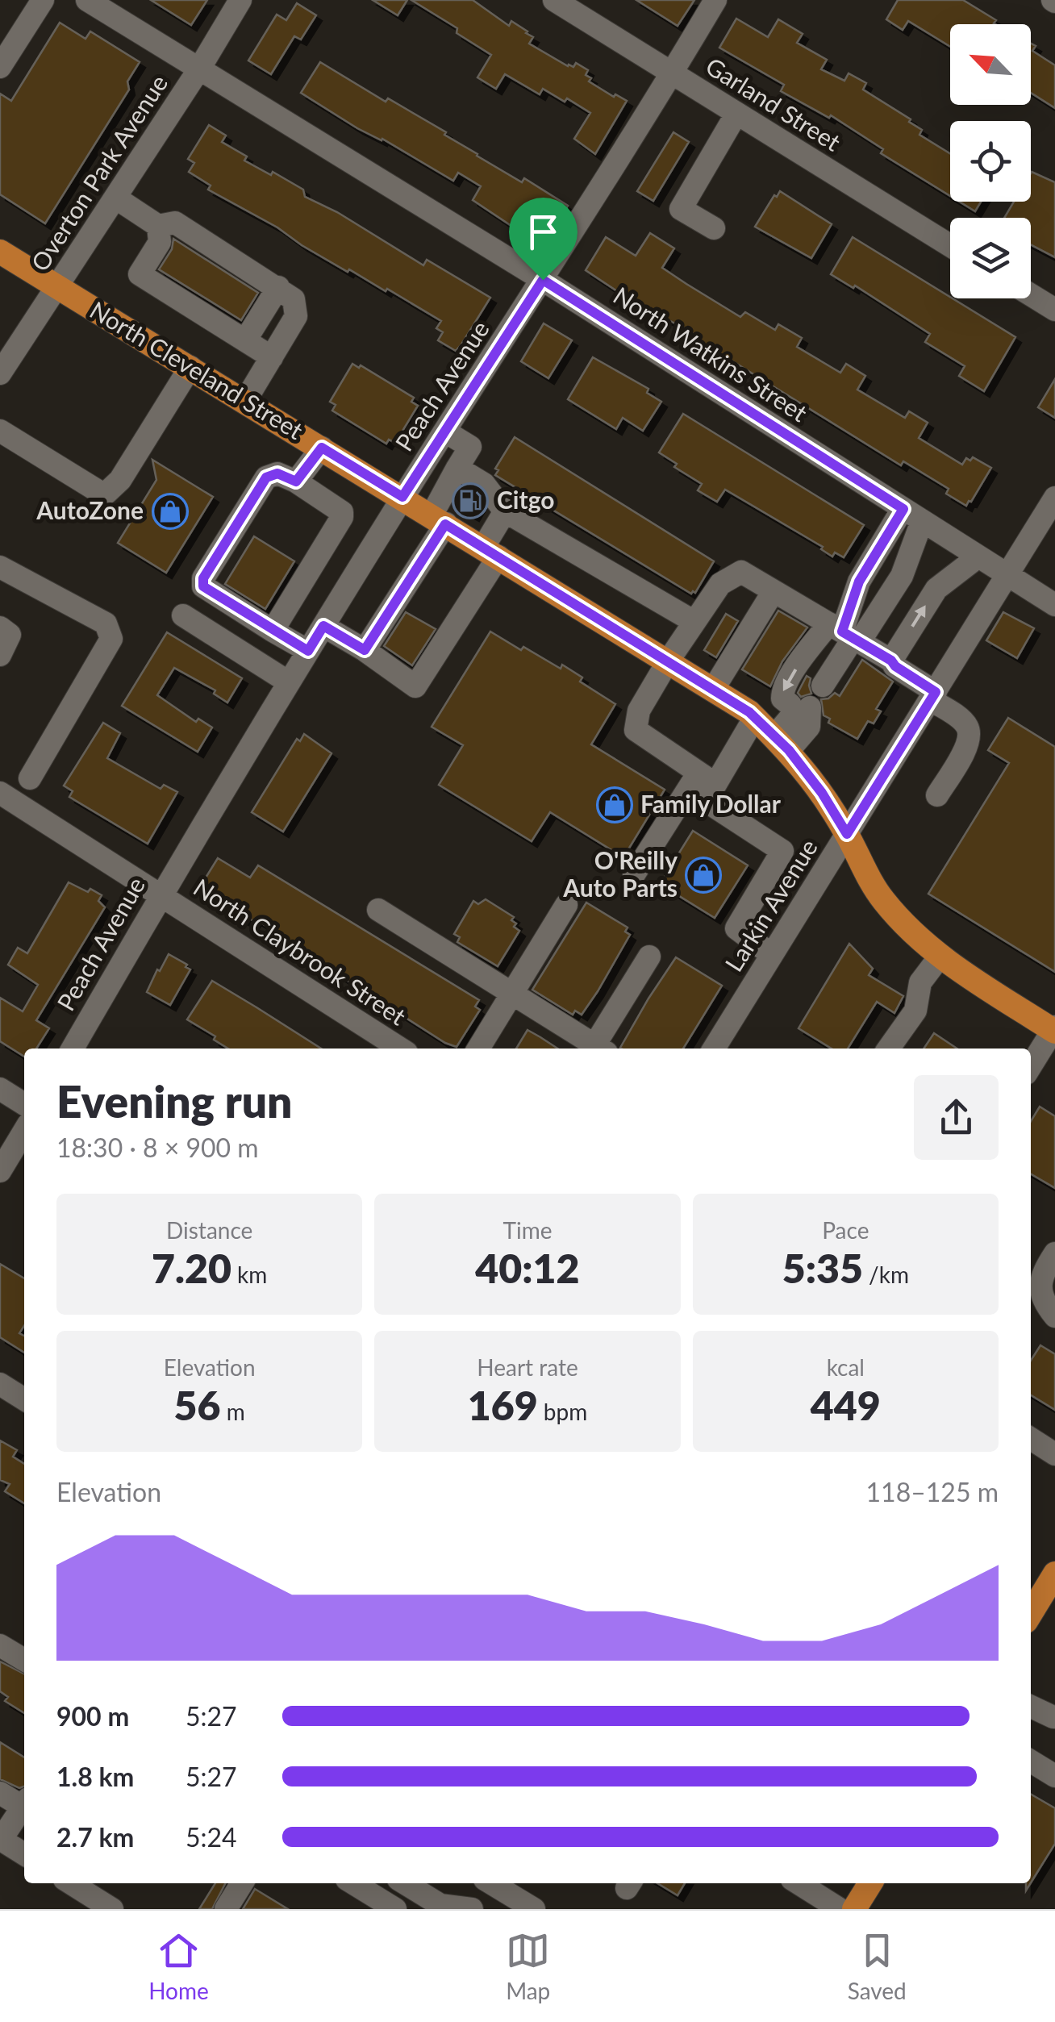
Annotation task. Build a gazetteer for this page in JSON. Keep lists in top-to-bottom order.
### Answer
{
  "streets": {
    "main road": ["North Cleveland Street"],
    "street": [
      "Garland Street",
      "Overton Park Avenue",
      "North Watkins Street",
      "Peach Avenue",
      "Larkin Avenue",
      "North Claybrook Street"
    ]
  },
  "crossings": [
    ["Garland Street", "Peach Avenue"],
    ["Overton Park Avenue", "North Watkins Street"],
    ["Overton Park Avenue", "North Cleveland Street"],
    ["North Watkins Street", "Peach Avenue"],
    ["North Watkins Street", "Larkin Avenue"],
    ["North Cleveland Street", "Peach Avenue"],
    ["North Cleveland Street", "Larkin Avenue"],
    ["Peach Avenue", "North Claybrook Street"]
  ],
  "places": {
    "fuel station": ["Citgo"],
    "shop": ["AutoZone", "Family Dollar", "O'Reilly Auto Parts"]
  },
  "north": "top left",
  "page": {
    "heading": ["Evening run", "18:30 · 8 × 900 m"],
    "stats": [
      ["Distance", "7.20 km"],
      ["Time", "40:12"],
      ["Pace", "5:35 /km"],
      ["Elevation", "56 m"],
      ["Heart rate", "169 bpm"],
      ["kcal", "449"]
    ],
    "chart": ["Elevation", "118–125 m"],
    "list": [
      {
        "name": "900 m",
        "note": "5:27"
      },
      {
        "name": "1.8 km",
        "note": "5:27"
      },
      {
        "name": "2.7 km",
        "note": "5:24"
      }
    ],
    "tabs": ["Home", "Map", "Saved"]
  }
}
